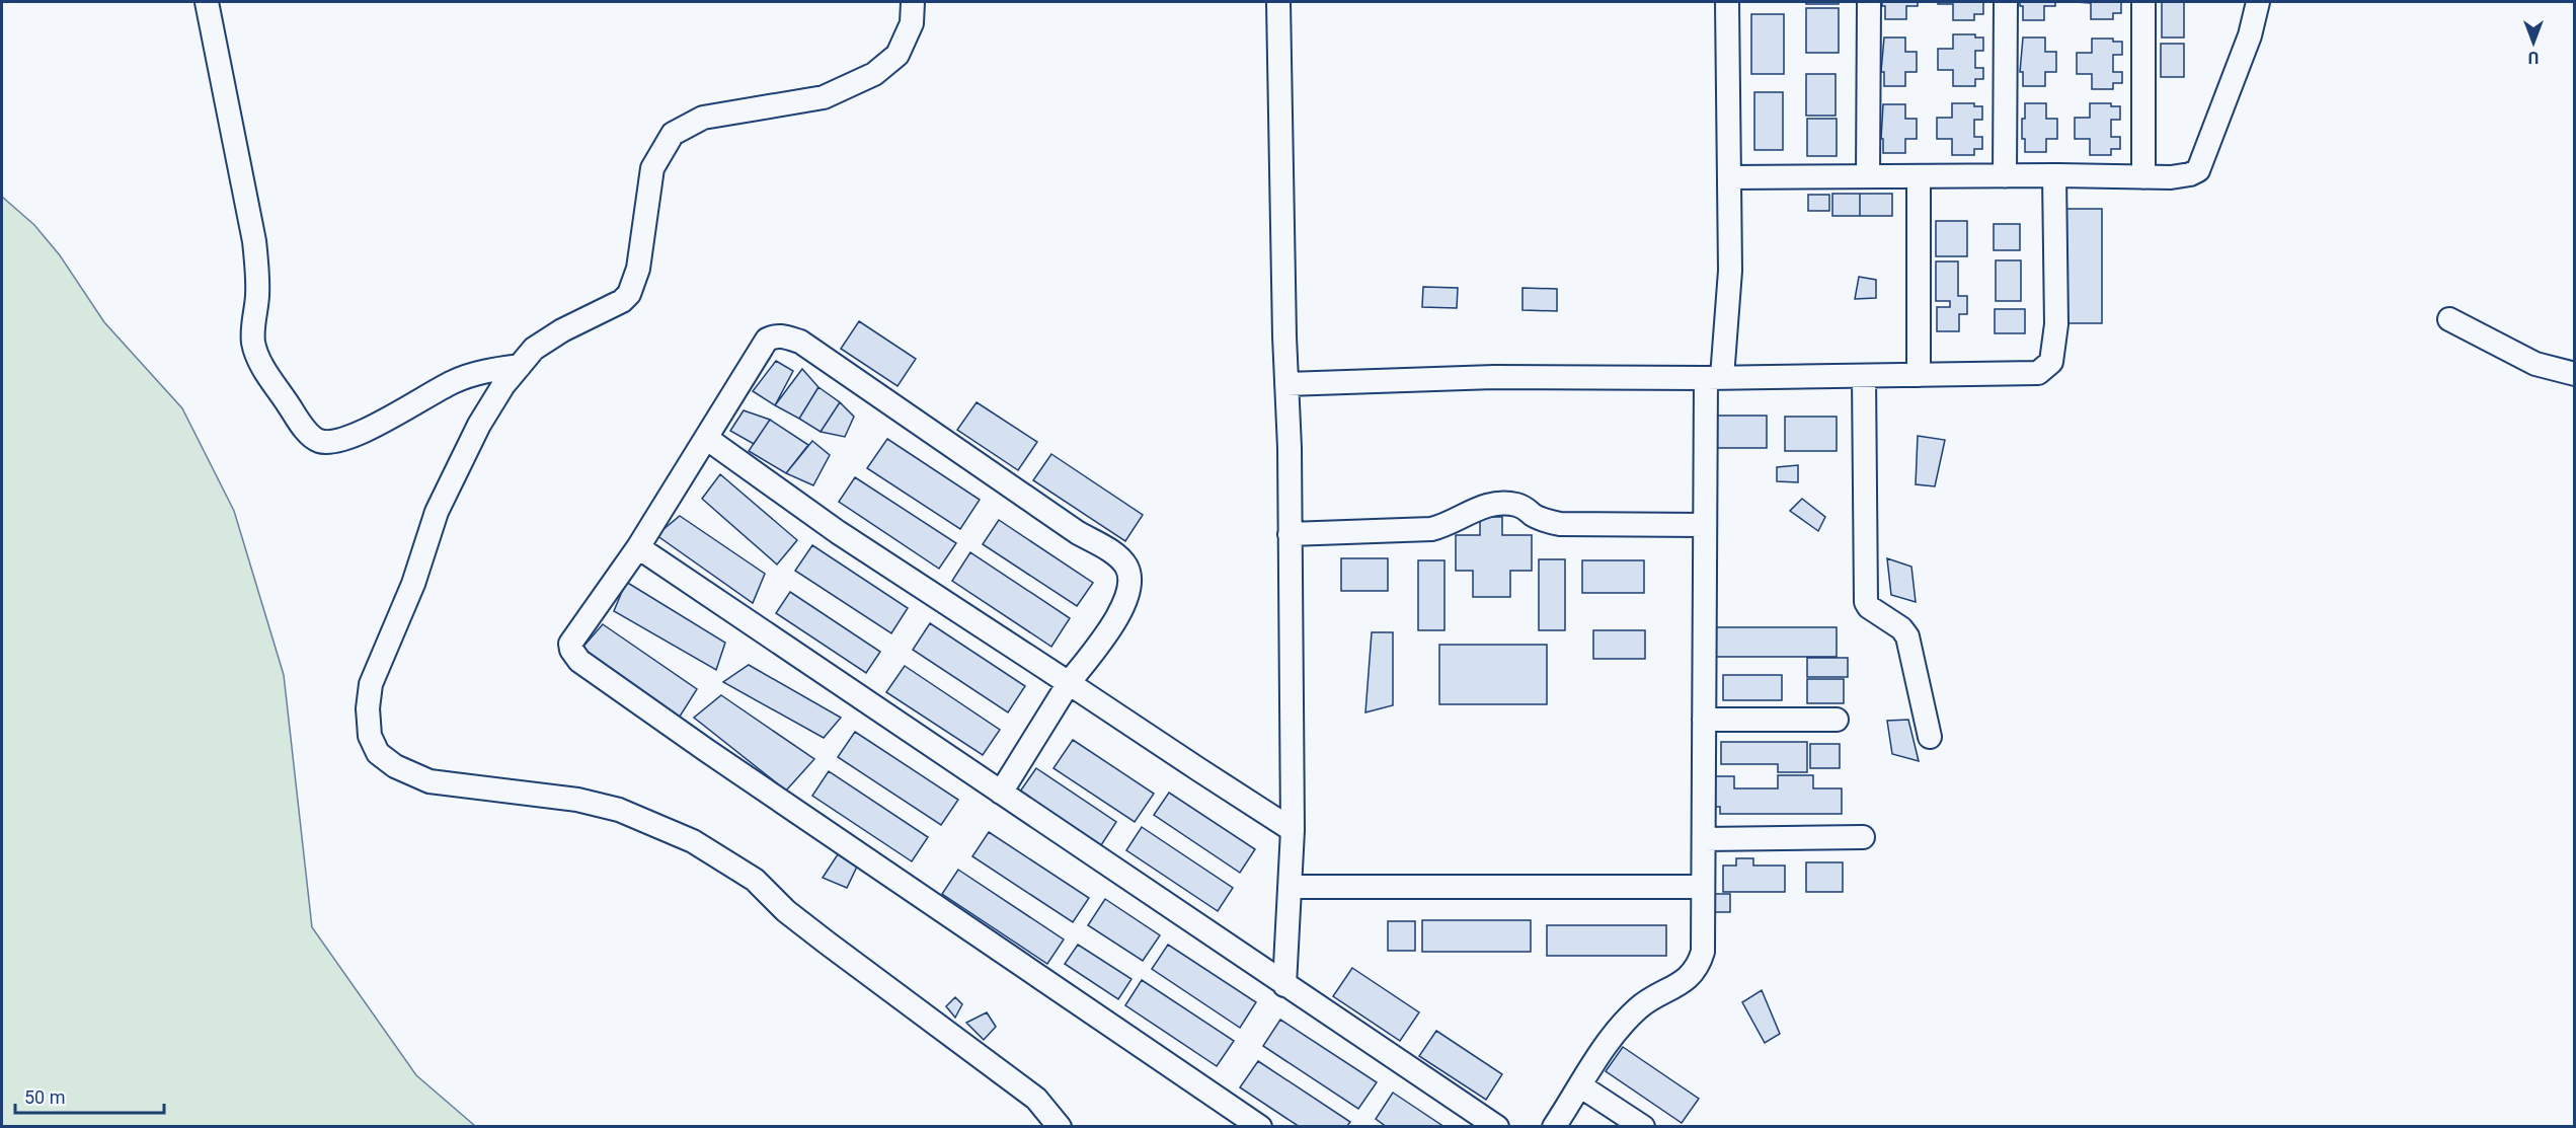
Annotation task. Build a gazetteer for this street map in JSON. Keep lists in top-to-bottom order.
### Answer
{
  "scale_bar": "50 m",
  "north": "bottom"
}
